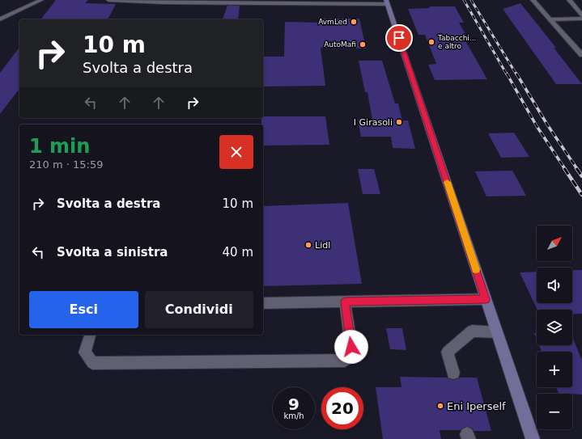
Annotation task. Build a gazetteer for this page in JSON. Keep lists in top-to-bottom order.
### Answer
{
  "places": [
    "AvmLed",
    "Tabacchi... e altro",
    "AutoMafi",
    "I Girasoli",
    "Lidl",
    "Eni Iperself"
  ],
  "north": "top right",
  "page": {
    "turn": ["10 m", "Svolta a destra"],
    "heading": ["1 min", "210 m · 15:59"],
    "list": [
      {
        "name": "Svolta a destra",
        "value": "10 m"
      },
      {
        "name": "Svolta a sinistra",
        "value": "40 m"
      }
    ],
    "map_buttons": ["+", "−"],
    "buttons": ["Esci", "Condividi"],
    "speed": "9 km/h",
    "limit": "20"
  }
}
